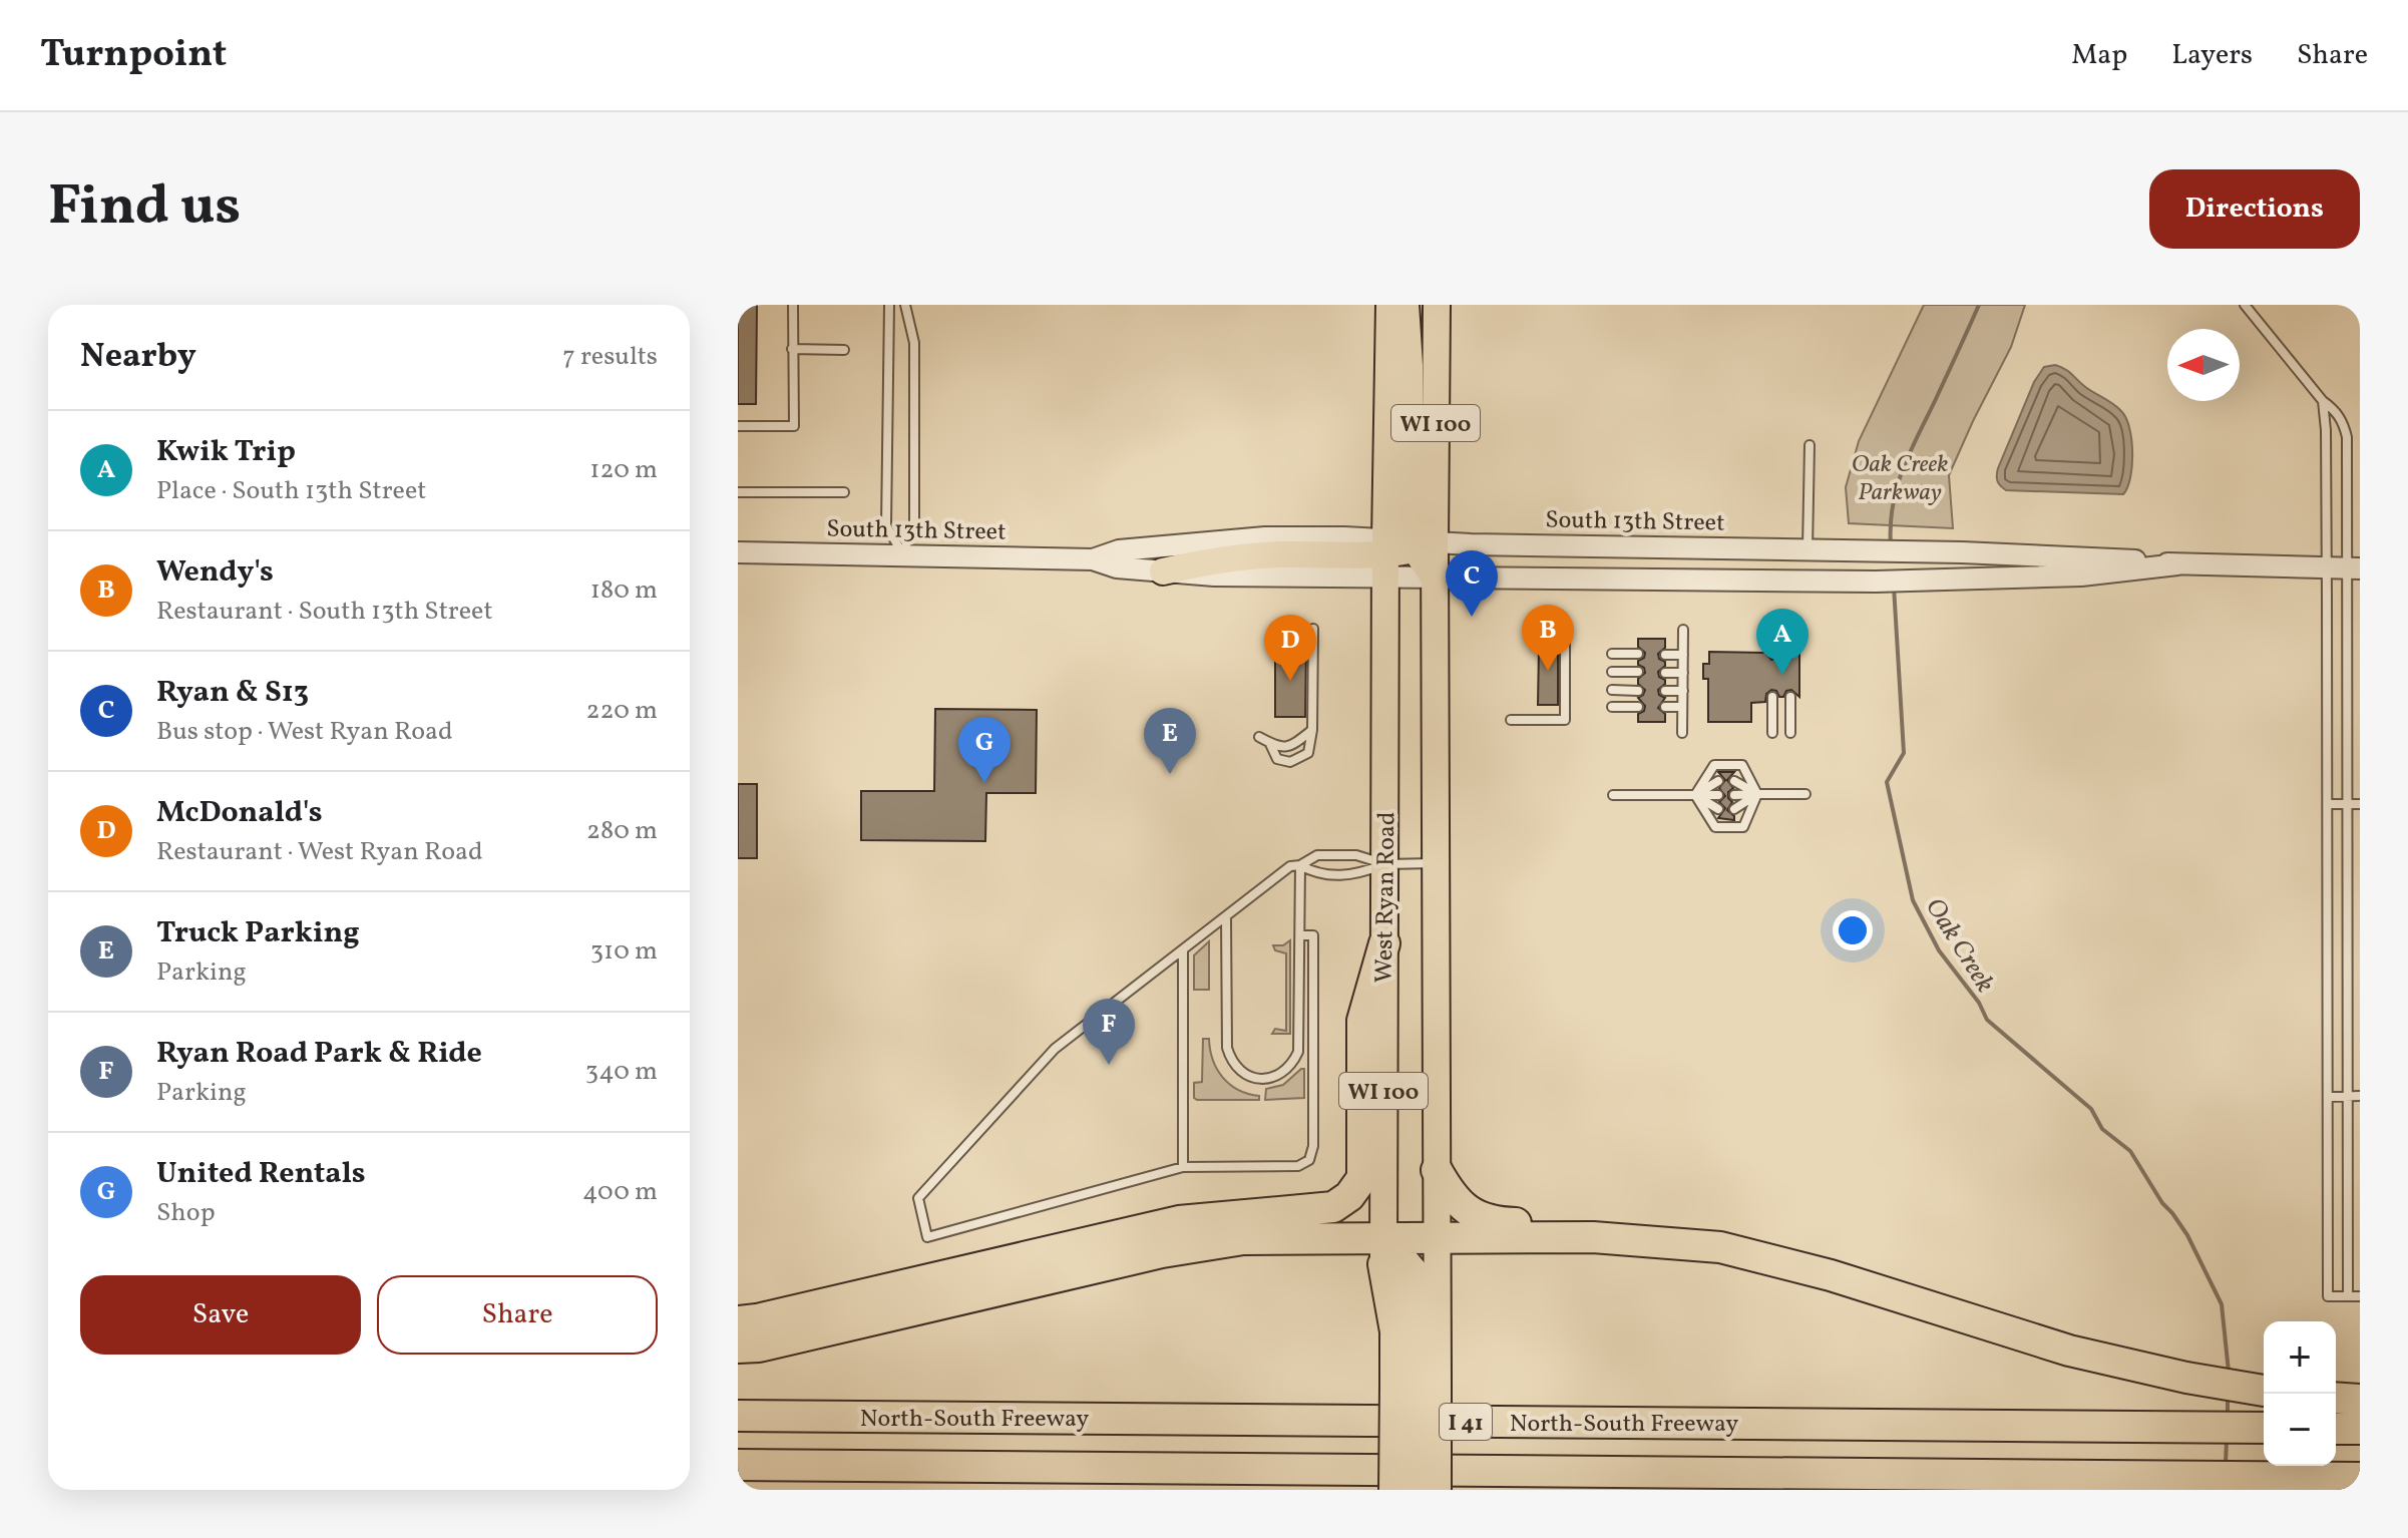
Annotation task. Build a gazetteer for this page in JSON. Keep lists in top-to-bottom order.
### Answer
{
  "streets": {
    "highway": ["North-South Freeway", "I 41"],
    "main road": ["WI 100", "West Ryan Road"],
    "street": ["South 13th Street"]
  },
  "crossings": [
    ["South 13th Street", "West Ryan Road"]
  ],
  "water": ["Oak Creek"],
  "parks": ["Oak Creek Parkway"],
  "north": "left",
  "page": {
    "header": "Turnpoint",
    "nav": ["Map", "Layers", "Share"],
    "title": "Find us",
    "buttons": [
      "Directions",
      ["Save", "Share"]
    ],
    "heading": ["Nearby", "7 results"],
    "list": [
      {
        "mark": "A",
        "name": "Kwik Trip",
        "note": "Place · South 13th Street",
        "value": "120 m"
      },
      {
        "mark": "B",
        "name": "Wendy's",
        "note": "Restaurant · South 13th Street",
        "value": "180 m"
      },
      {
        "mark": "C",
        "name": "Ryan & S13",
        "note": "Bus stop · West Ryan Road",
        "value": "220 m"
      },
      {
        "mark": "D",
        "name": "McDonald's",
        "note": "Restaurant · West Ryan Road",
        "value": "280 m"
      },
      {
        "mark": "E",
        "name": "Truck Parking",
        "note": "Parking",
        "value": "310 m"
      },
      {
        "mark": "F",
        "name": "Ryan Road Park & Ride",
        "note": "Parking",
        "value": "340 m"
      },
      {
        "mark": "G",
        "name": "United Rentals",
        "note": "Shop",
        "value": "400 m"
      }
    ],
    "pins": [
      "C",
      "B",
      "A",
      "D",
      "E",
      "G",
      "F"
    ],
    "map_buttons": ["+", "−"]
  }
}
